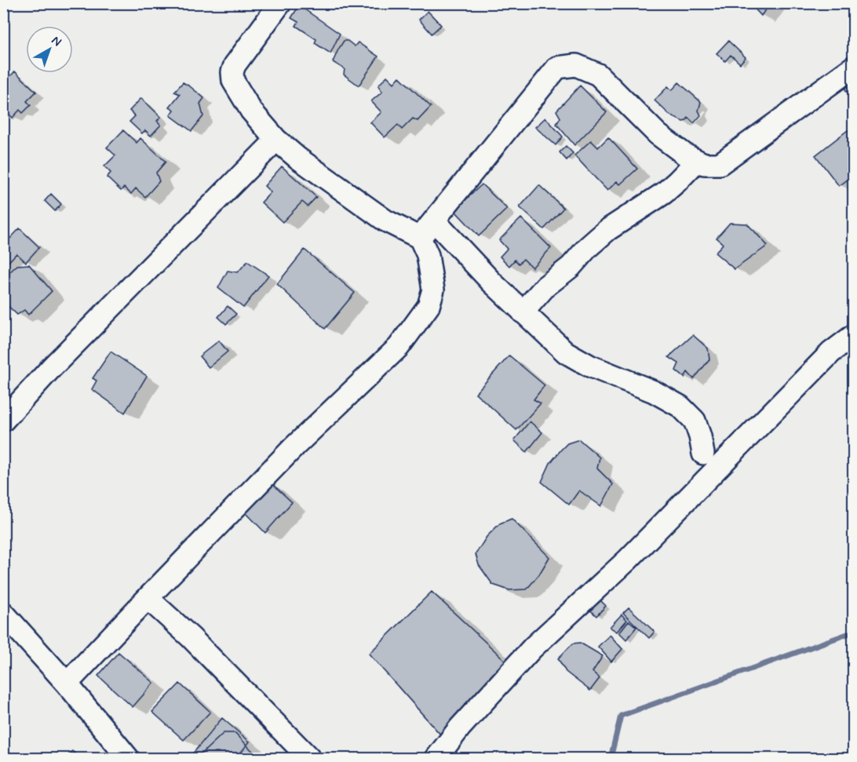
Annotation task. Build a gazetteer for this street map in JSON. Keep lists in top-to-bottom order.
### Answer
{
  "north": "top right"
}
